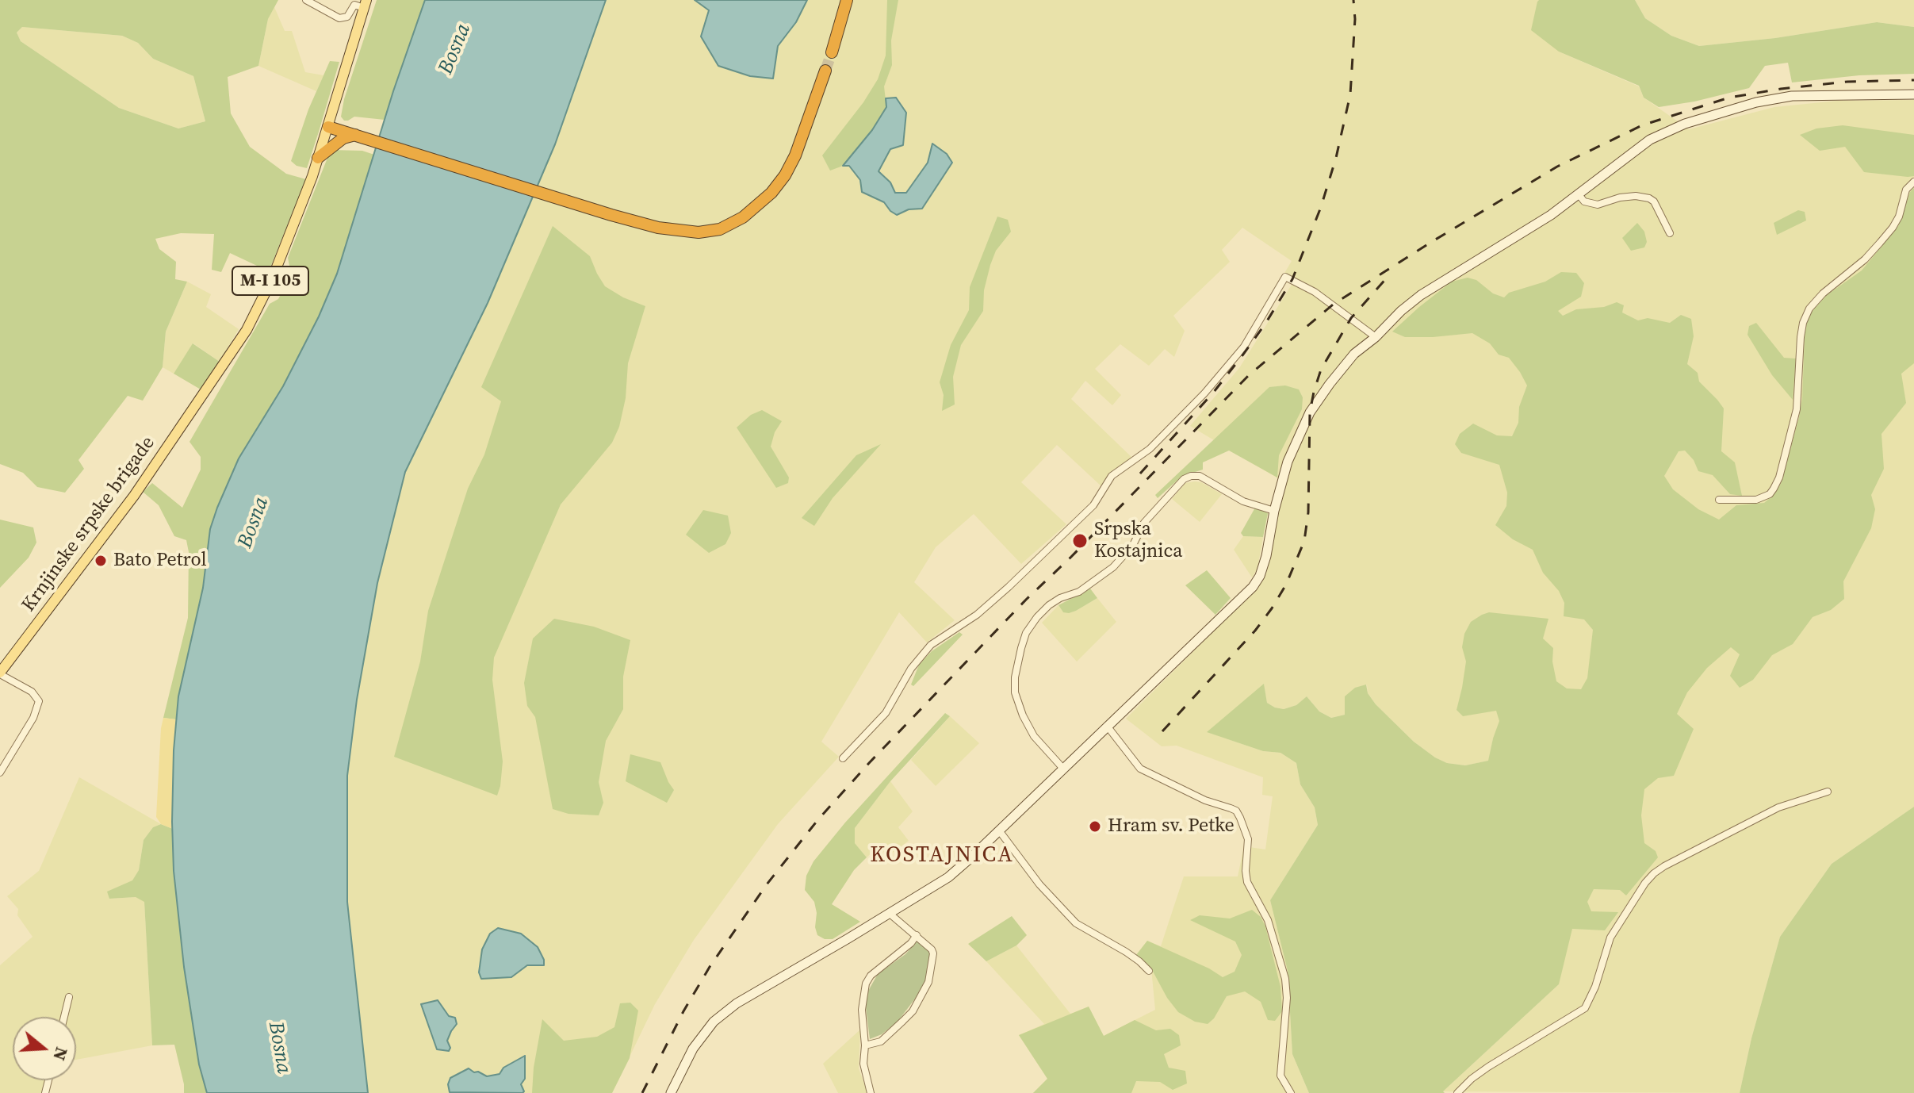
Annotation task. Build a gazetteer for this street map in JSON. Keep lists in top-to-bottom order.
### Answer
{
  "streets": {
    "main road": ["M-I 105", "Krnjinske srpske brigade"]
  },
  "crossings": [
    ["M-I 105", "Krnjinske srpske brigade"]
  ],
  "districts": ["KOSTAJNICA"],
  "water": ["Bosna"],
  "places": ["Srpska Kostajnica", "Bato Petrol", "Hram sv. Petke"],
  "north": "right"
}
